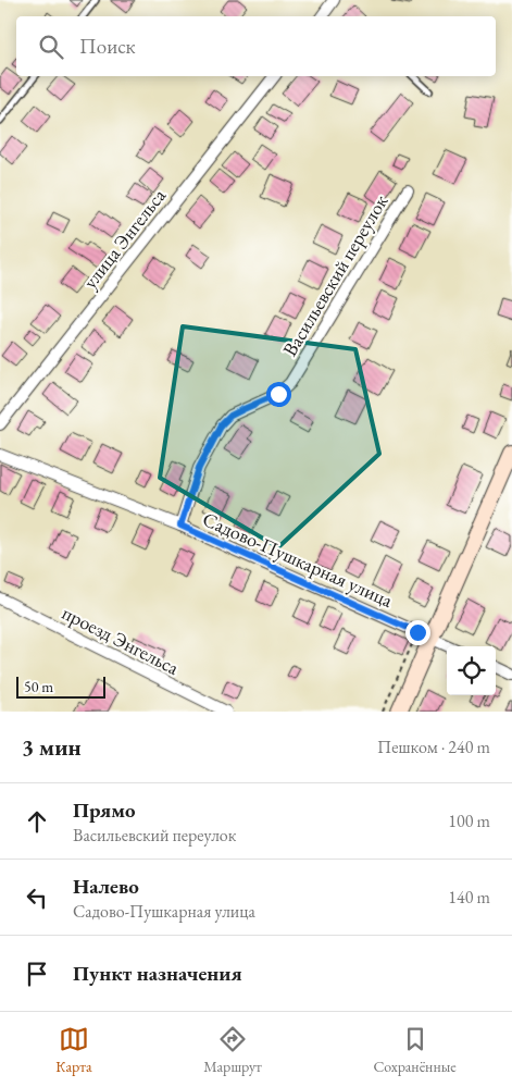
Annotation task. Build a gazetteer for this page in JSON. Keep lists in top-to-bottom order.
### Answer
{
  "streets": {
    "street": [
      "улица Энгельса",
      "Васильевский переулок",
      "Садово-Пушкарная улица",
      "проезд Энгельса"
    ]
  },
  "crossings": [
    ["Васильевский переулок", "Садово-Пушкарная улица"]
  ],
  "scale_bar": "50 m",
  "page": {
    "search": "Поиск",
    "scale": "50 m",
    "heading": ["3 мин", "Пешком · 240 m"],
    "list": [
      ["Прямо", "Васильевский переулок", "100 m"],
      ["Налево", "Садово-Пушкарная улица", "140 m"],
      "Пункт назначения"
    ],
    "nav": ["Карта", "Маршрут", "Сохранённые"]
  }
}
